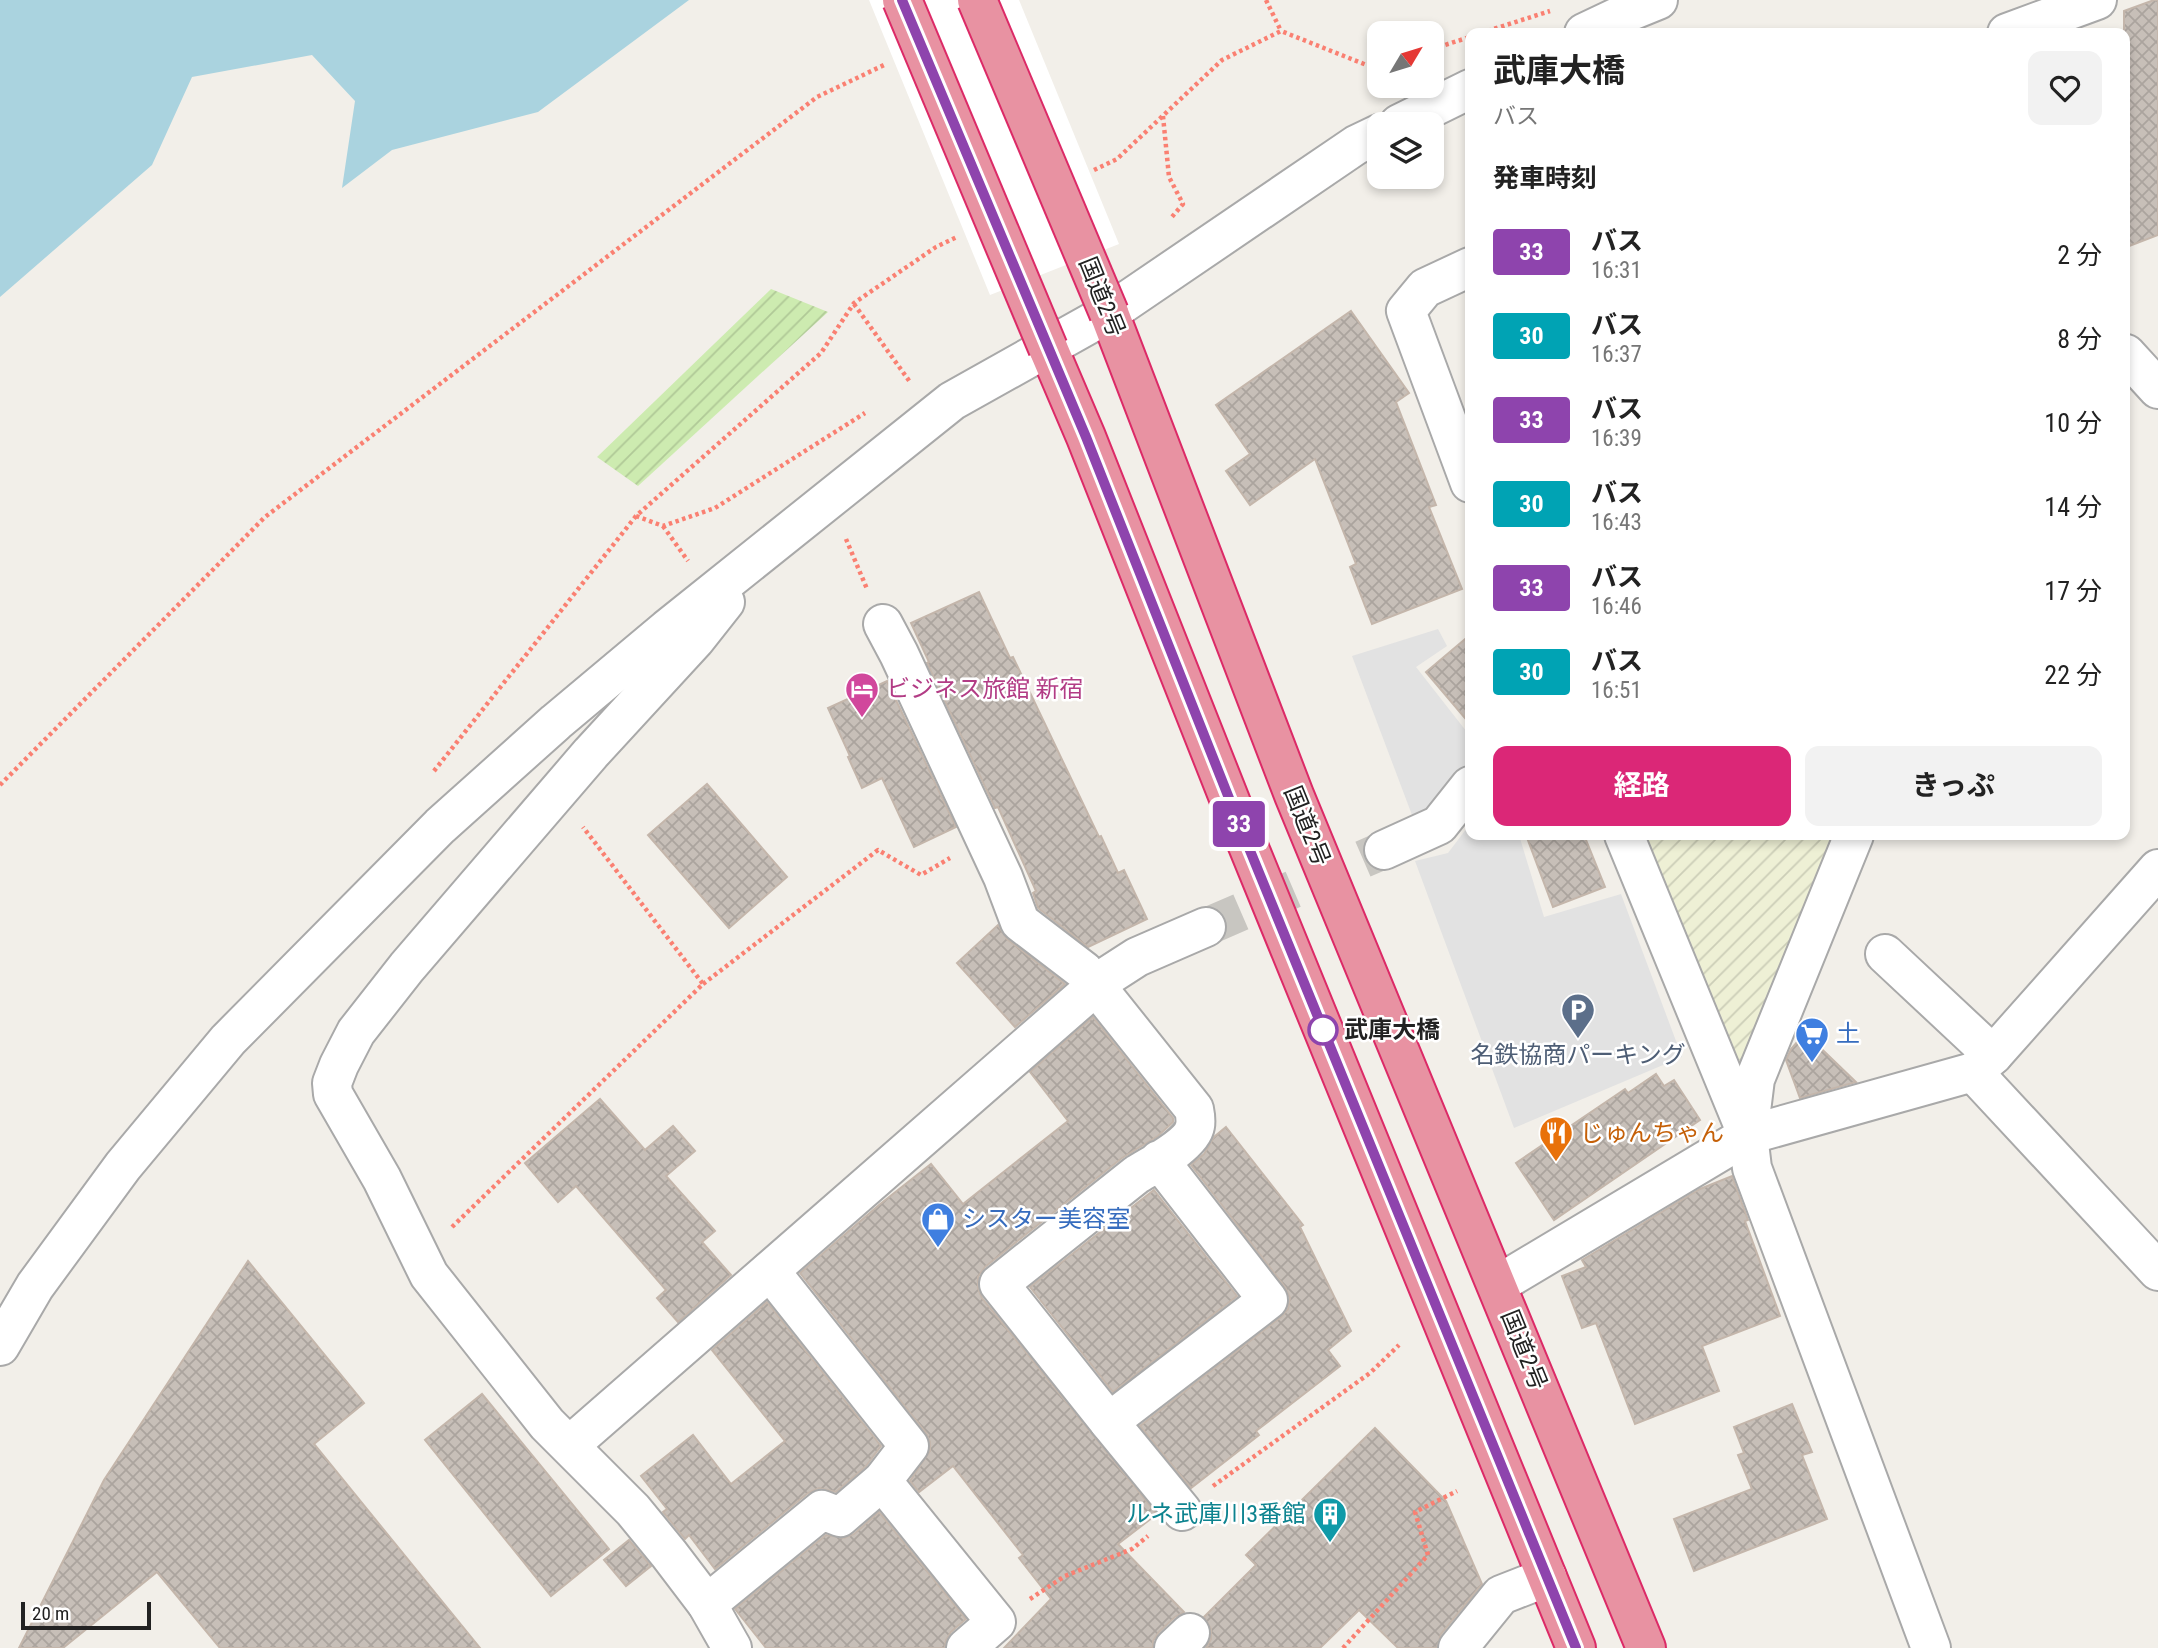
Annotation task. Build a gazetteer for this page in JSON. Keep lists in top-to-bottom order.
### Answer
{
  "streets": {
    "highway": ["国道2号"]
  },
  "places": {
    "hotel": ["ビジネス旅館 新宿"],
    "other": ["武庫大橋"],
    "parking": ["名鉄協商パーキング"],
    "supermarket": ["土"],
    "restaurant": ["じゅんちゃん"],
    "shop": ["シスター美容室"],
    "building": ["ルネ武庫川3番館"]
  },
  "lines": ["bus line 33"],
  "scale_bar": "20 m",
  "north": "top right",
  "page": {
    "on_map": "33",
    "heading": [
      ["武庫大橋", "バス"],
      "発車時刻"
    ],
    "list": [
      {
        "mark": "33",
        "name": "バス",
        "note": "16:31",
        "value": "2 分"
      },
      {
        "mark": "30",
        "name": "バス",
        "note": "16:37",
        "value": "8 分"
      },
      {
        "mark": "33",
        "name": "バス",
        "note": "16:39",
        "value": "10 分"
      },
      {
        "mark": "30",
        "name": "バス",
        "note": "16:43",
        "value": "14 分"
      },
      {
        "mark": "33",
        "name": "バス",
        "note": "16:46",
        "value": "17 分"
      },
      {
        "mark": "30",
        "name": "バス",
        "note": "16:51",
        "value": "22 分"
      }
    ],
    "buttons": ["経路", "きっぷ"],
    "scale": "20 m"
  }
}
